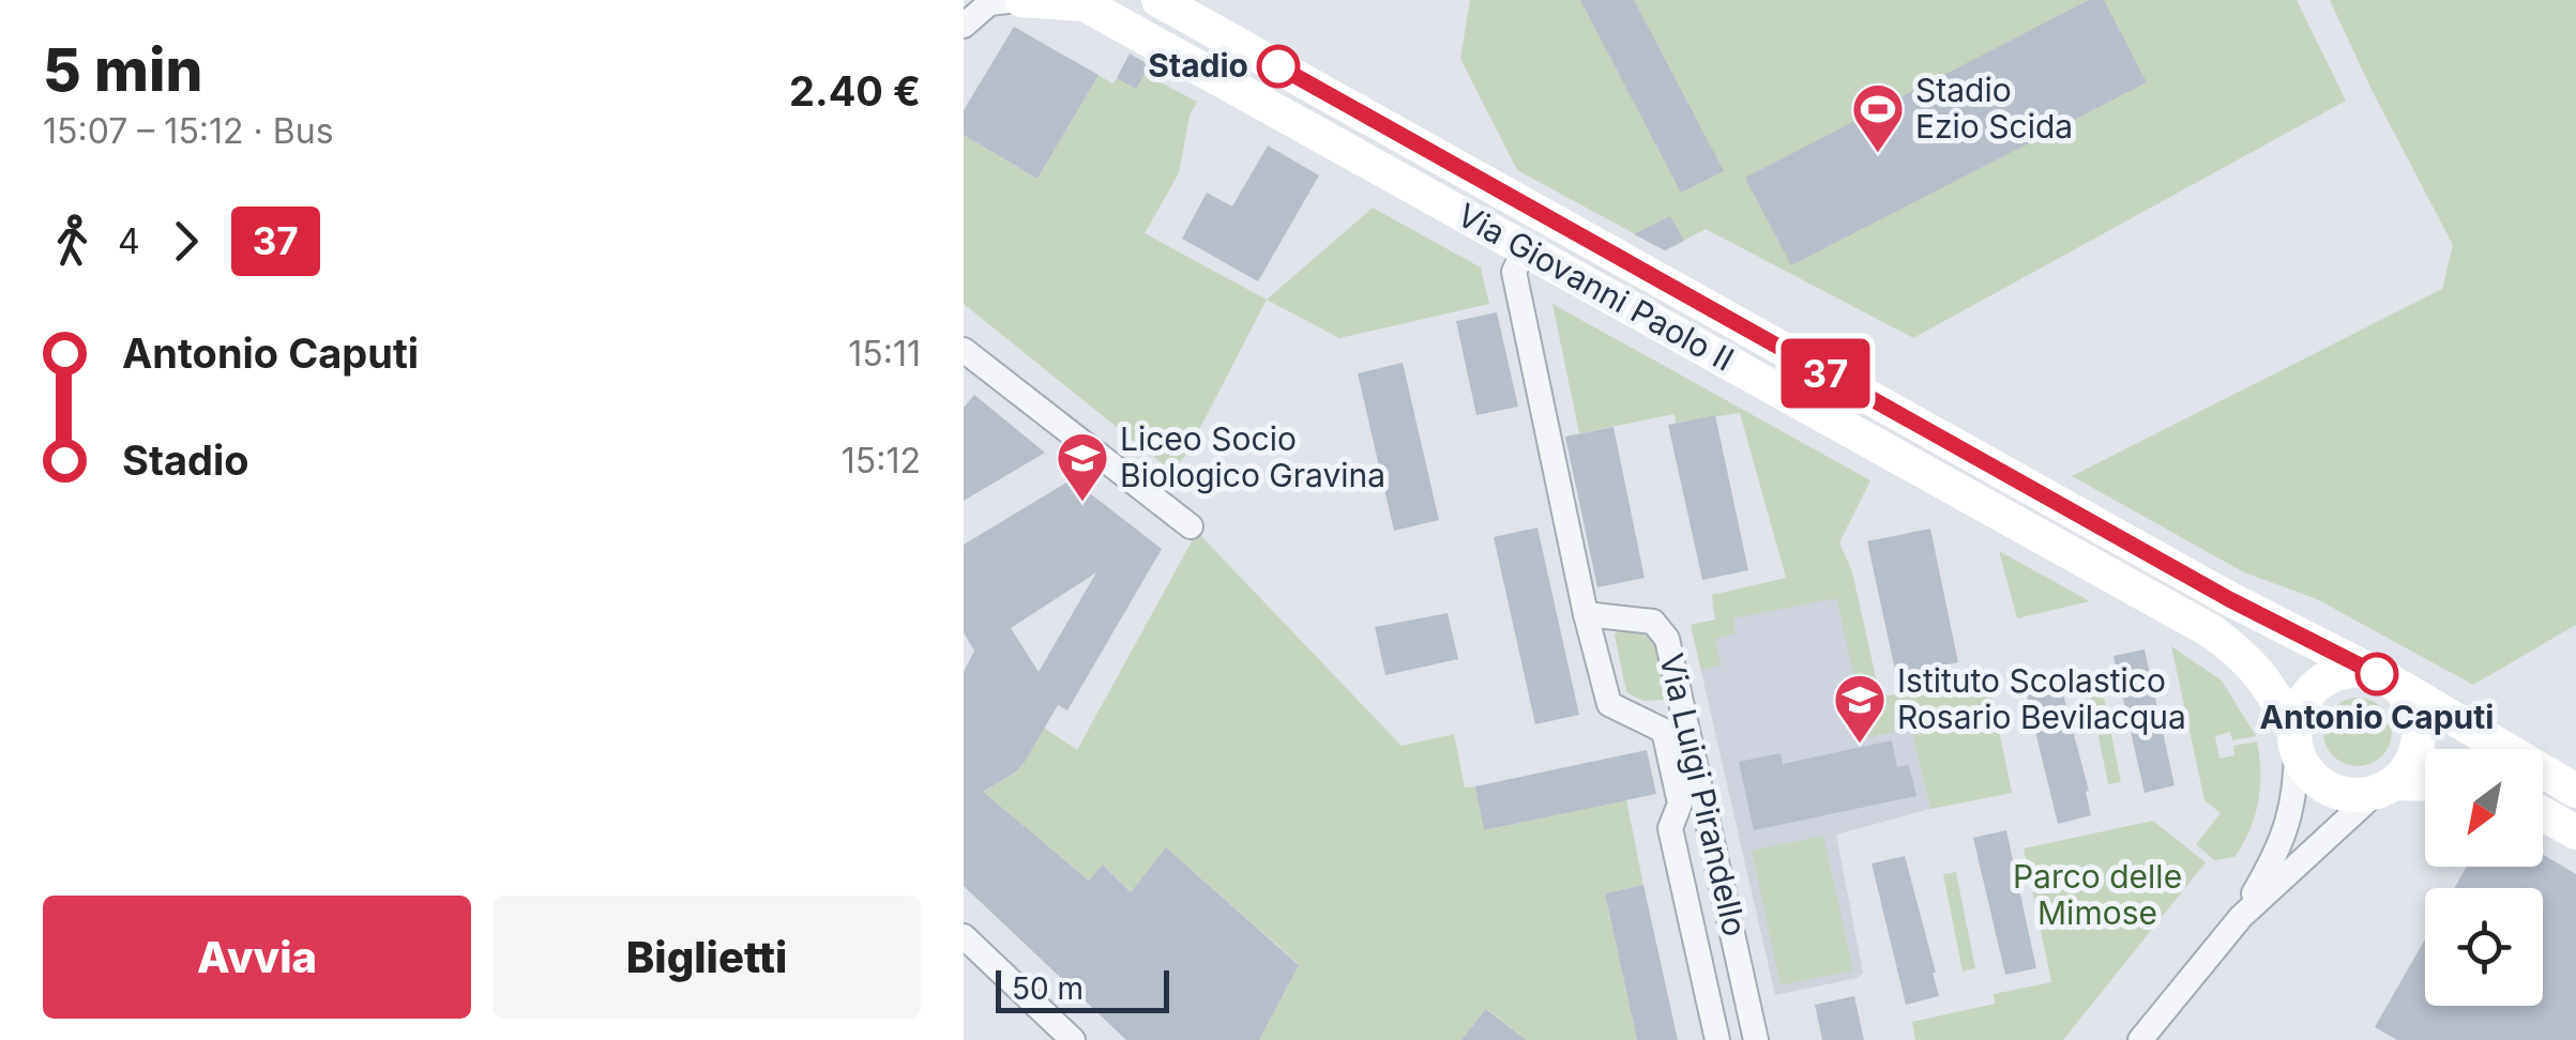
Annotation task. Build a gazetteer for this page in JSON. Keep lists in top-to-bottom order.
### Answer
{
  "streets": {
    "street": ["Via Giovanni Paolo II", "Via Luigi Pirandello"]
  },
  "crossings": [
    ["Via Giovanni Paolo II", "Via Luigi Pirandello"]
  ],
  "parks": ["Parco delle Mimose"],
  "places": {
    "other": ["Stadio", "Antonio Caputi"],
    "sports": ["Stadio Ezio Scida"],
    "school or university": ["Liceo Socio Biologico Gravina", "Istituto Scolastico Rosario Bevilacqua"]
  },
  "lines": ["bus line 37"],
  "scale_bar": "50 m",
  "north": "bottom left",
  "page": {
    "heading": ["5 min", "15:07 – 15:12 · Bus", "2.40 €"],
    "on_map": "37",
    "legs": ["4", "37"],
    "list": [
      {
        "name": "Antonio Caputi",
        "value": "15:11"
      },
      {
        "name": "Stadio",
        "value": "15:12"
      }
    ],
    "buttons": ["Avvia", "Biglietti"],
    "scale": "50 m"
  }
}
